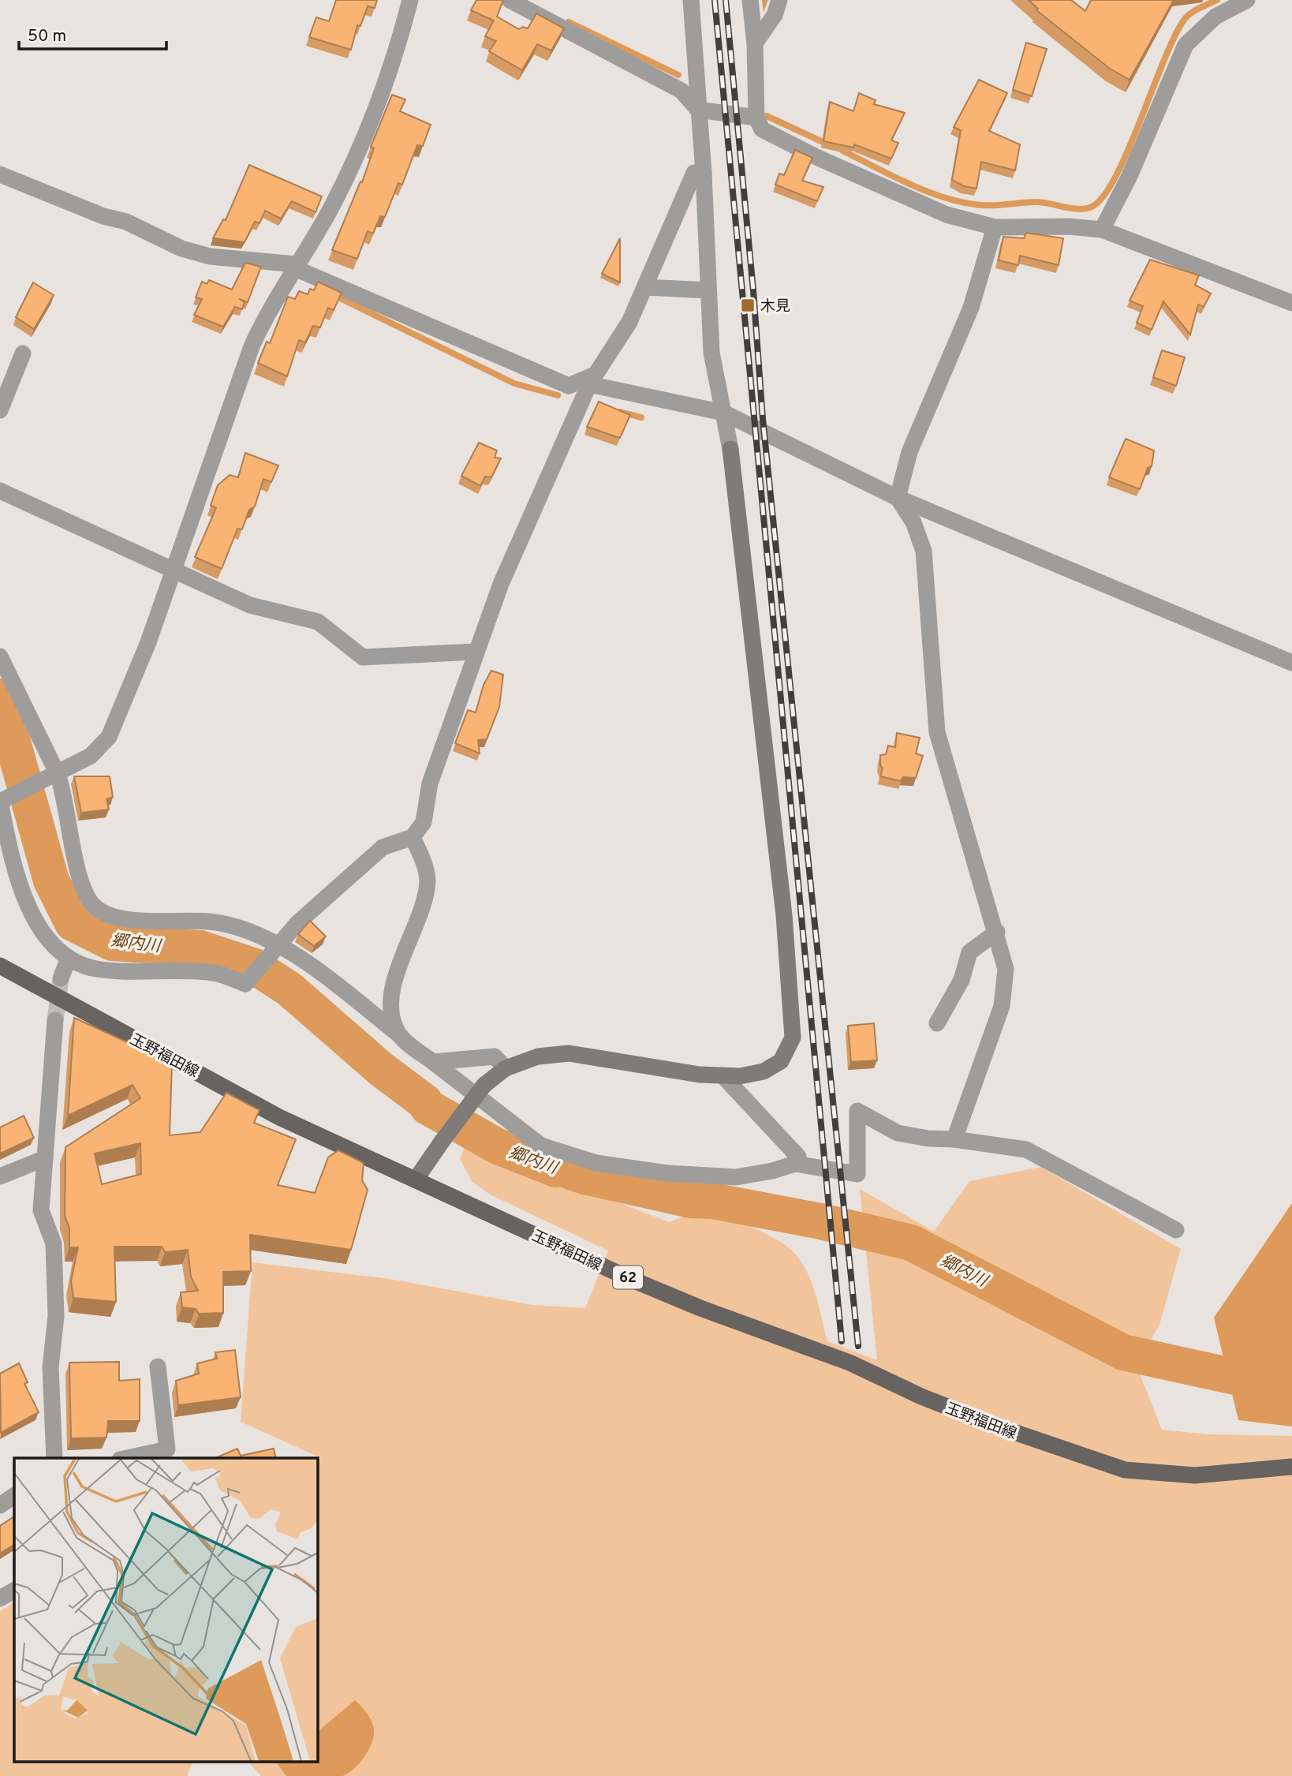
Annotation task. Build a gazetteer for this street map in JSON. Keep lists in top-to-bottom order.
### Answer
{
  "streets": {
    "main road": ["玉野福田線", "62"]
  },
  "water": ["郷内川"],
  "places": {
    "transit": ["木見"]
  },
  "scale_bar": "50 m"
}
